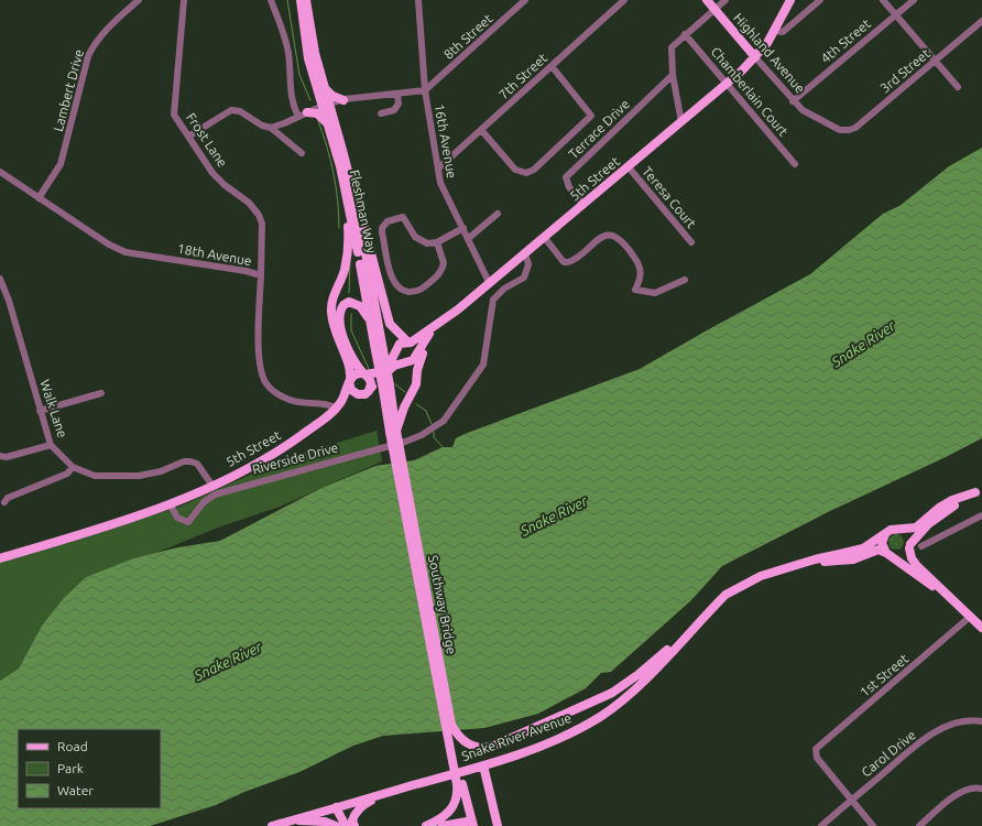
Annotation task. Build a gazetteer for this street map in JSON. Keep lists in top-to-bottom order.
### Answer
{
  "streets": {
    "main road": [
      "Highland Avenue",
      "5th Street",
      "Fleshman Way",
      "Southway Bridge",
      "Snake River Avenue"
    ],
    "street": [
      "8th Street",
      "4th Street",
      "3rd Street",
      "7th Street",
      "Lambert Drive",
      "Chamberlain Court",
      "Terrace Drive",
      "Frost Lane",
      "16th Avenue",
      "Teresa Court",
      "18th Avenue",
      "Walk Lane",
      "Riverside Drive",
      "1st Street",
      "Carol Drive"
    ]
  },
  "crossings": [
    ["8th Street", "16th Avenue"],
    ["4th Street", "Highland Avenue"],
    ["Highland Avenue", "3rd Street"],
    ["Highland Avenue", "5th Street"],
    ["7th Street", "16th Avenue"],
    ["Lambert Drive", "18th Avenue"],
    ["Chamberlain Court", "5th Street"],
    ["Terrace Drive", "5th Street"],
    ["Frost Lane", "18th Avenue"],
    ["16th Avenue", "5th Street"],
    ["16th Avenue", "Fleshman Way"],
    ["5th Street", "Teresa Court"],
    ["5th Street", "18th Avenue"],
    ["5th Street", "Walk Lane"],
    ["5th Street", "Riverside Drive"],
    ["Fleshman Way", "Southway Bridge"],
    ["1st Street", "Carol Drive"]
  ],
  "water": ["Snake River"],
  "legend": ["Road", "Park", "Water"]
}
